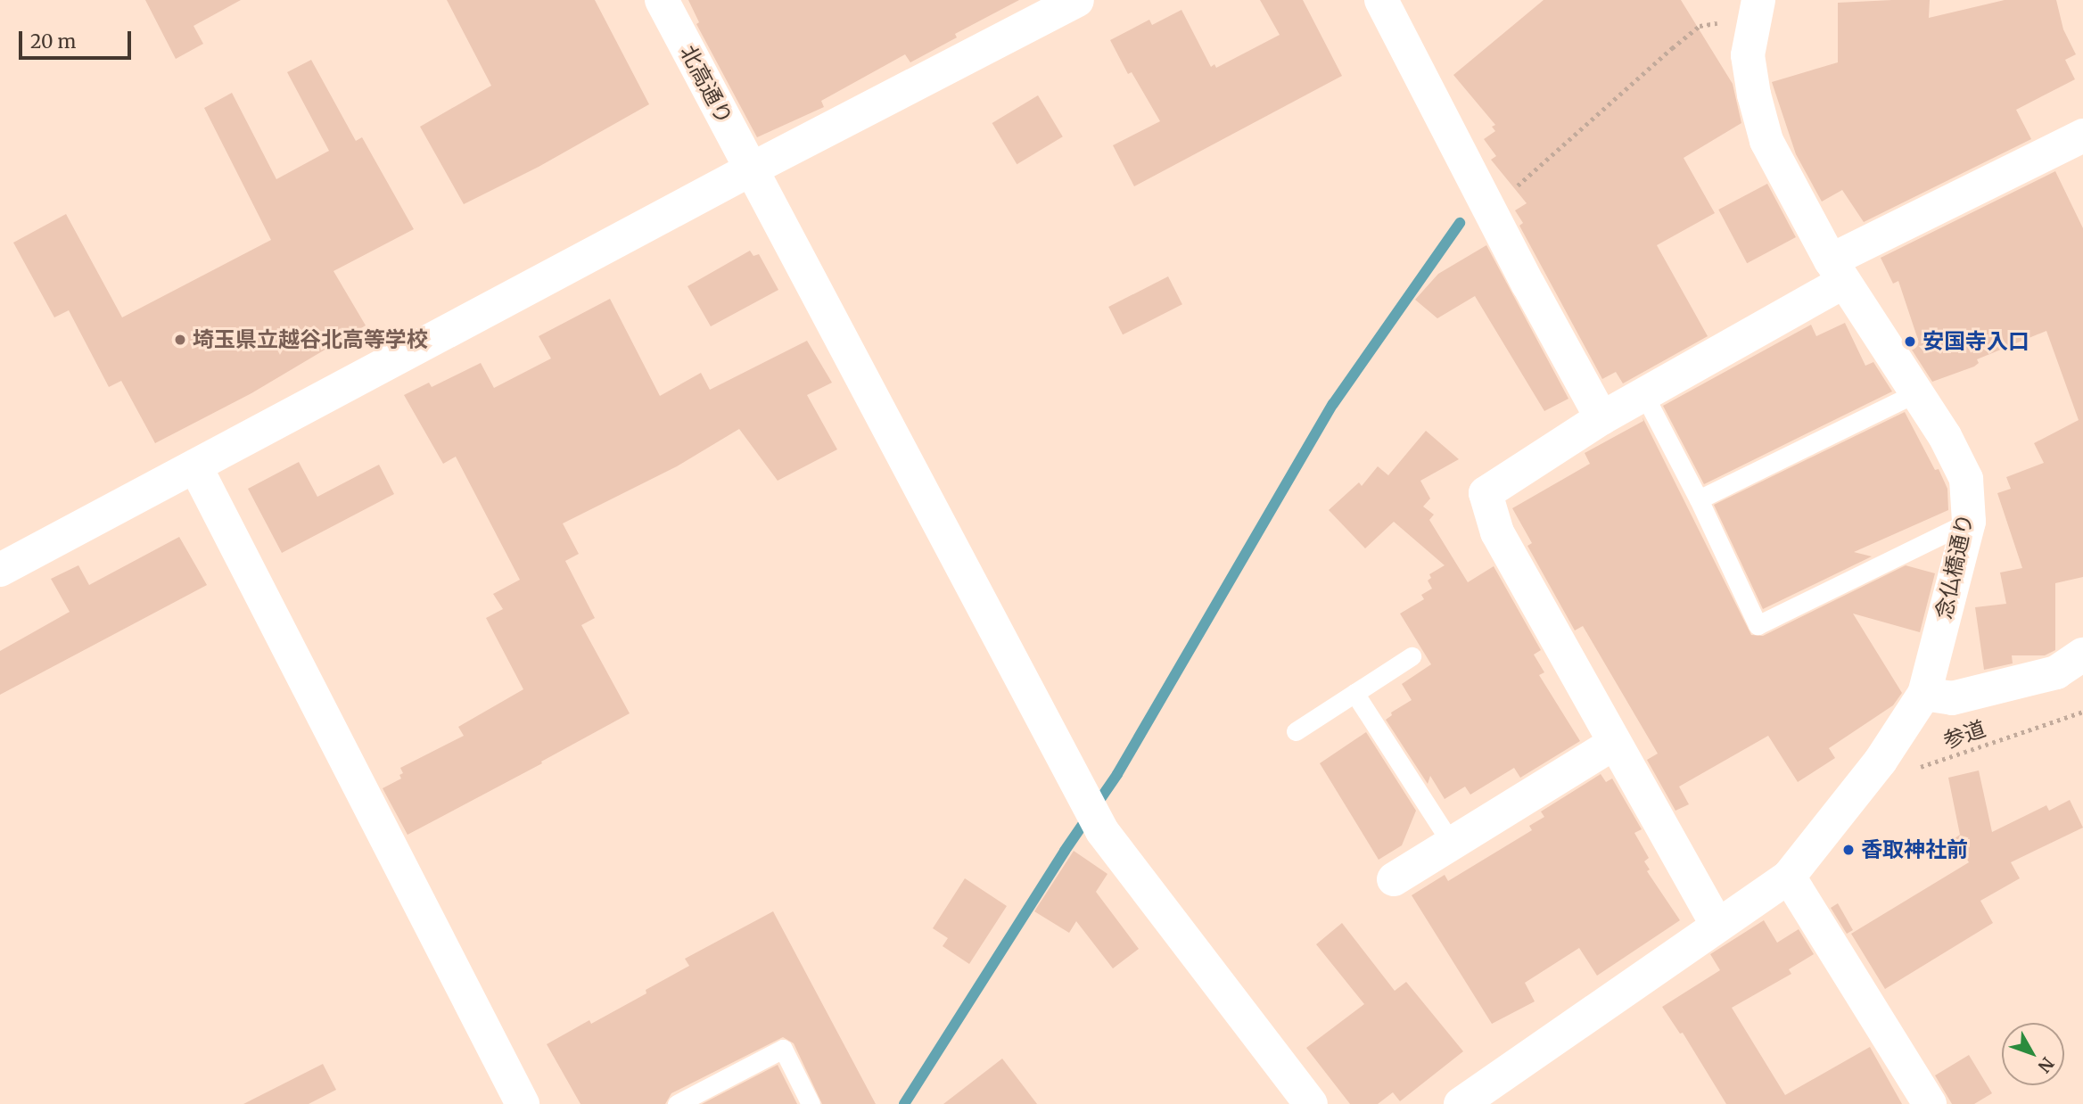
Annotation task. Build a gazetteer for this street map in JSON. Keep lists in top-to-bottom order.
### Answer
{
  "streets": {
    "street": ["北高通り", "念仏橋通り"],
    "path": ["参道"]
  },
  "places": ["埼玉県立越谷北高等学校", "安国寺入口", "香取神社前"],
  "scale_bar": "20 m",
  "north": "bottom right"
}
